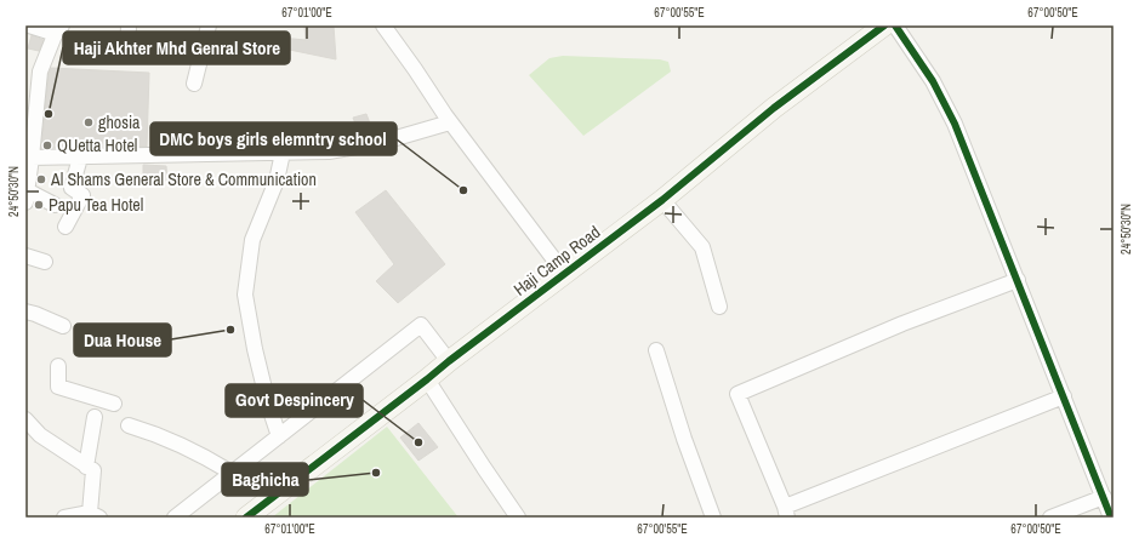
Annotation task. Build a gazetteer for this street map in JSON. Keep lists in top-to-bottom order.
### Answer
{
  "streets": {
    "street": ["Haji Camp Road"]
  },
  "places": [
    "Haji Akhter Mhd Genral Store",
    "ghosia",
    "QUetta Hotel",
    "Al Shams General Store & Communication",
    "DMC boys girls elemntry school",
    "Papu Tea Hotel",
    "Dua House",
    "Govt Despincery",
    "Baghicha"
  ],
  "coordinates": [
    "67°01'00\"E",
    "67°00'55\"E",
    "67°00'50\"E",
    "24°50'30\"N"
  ]
}
